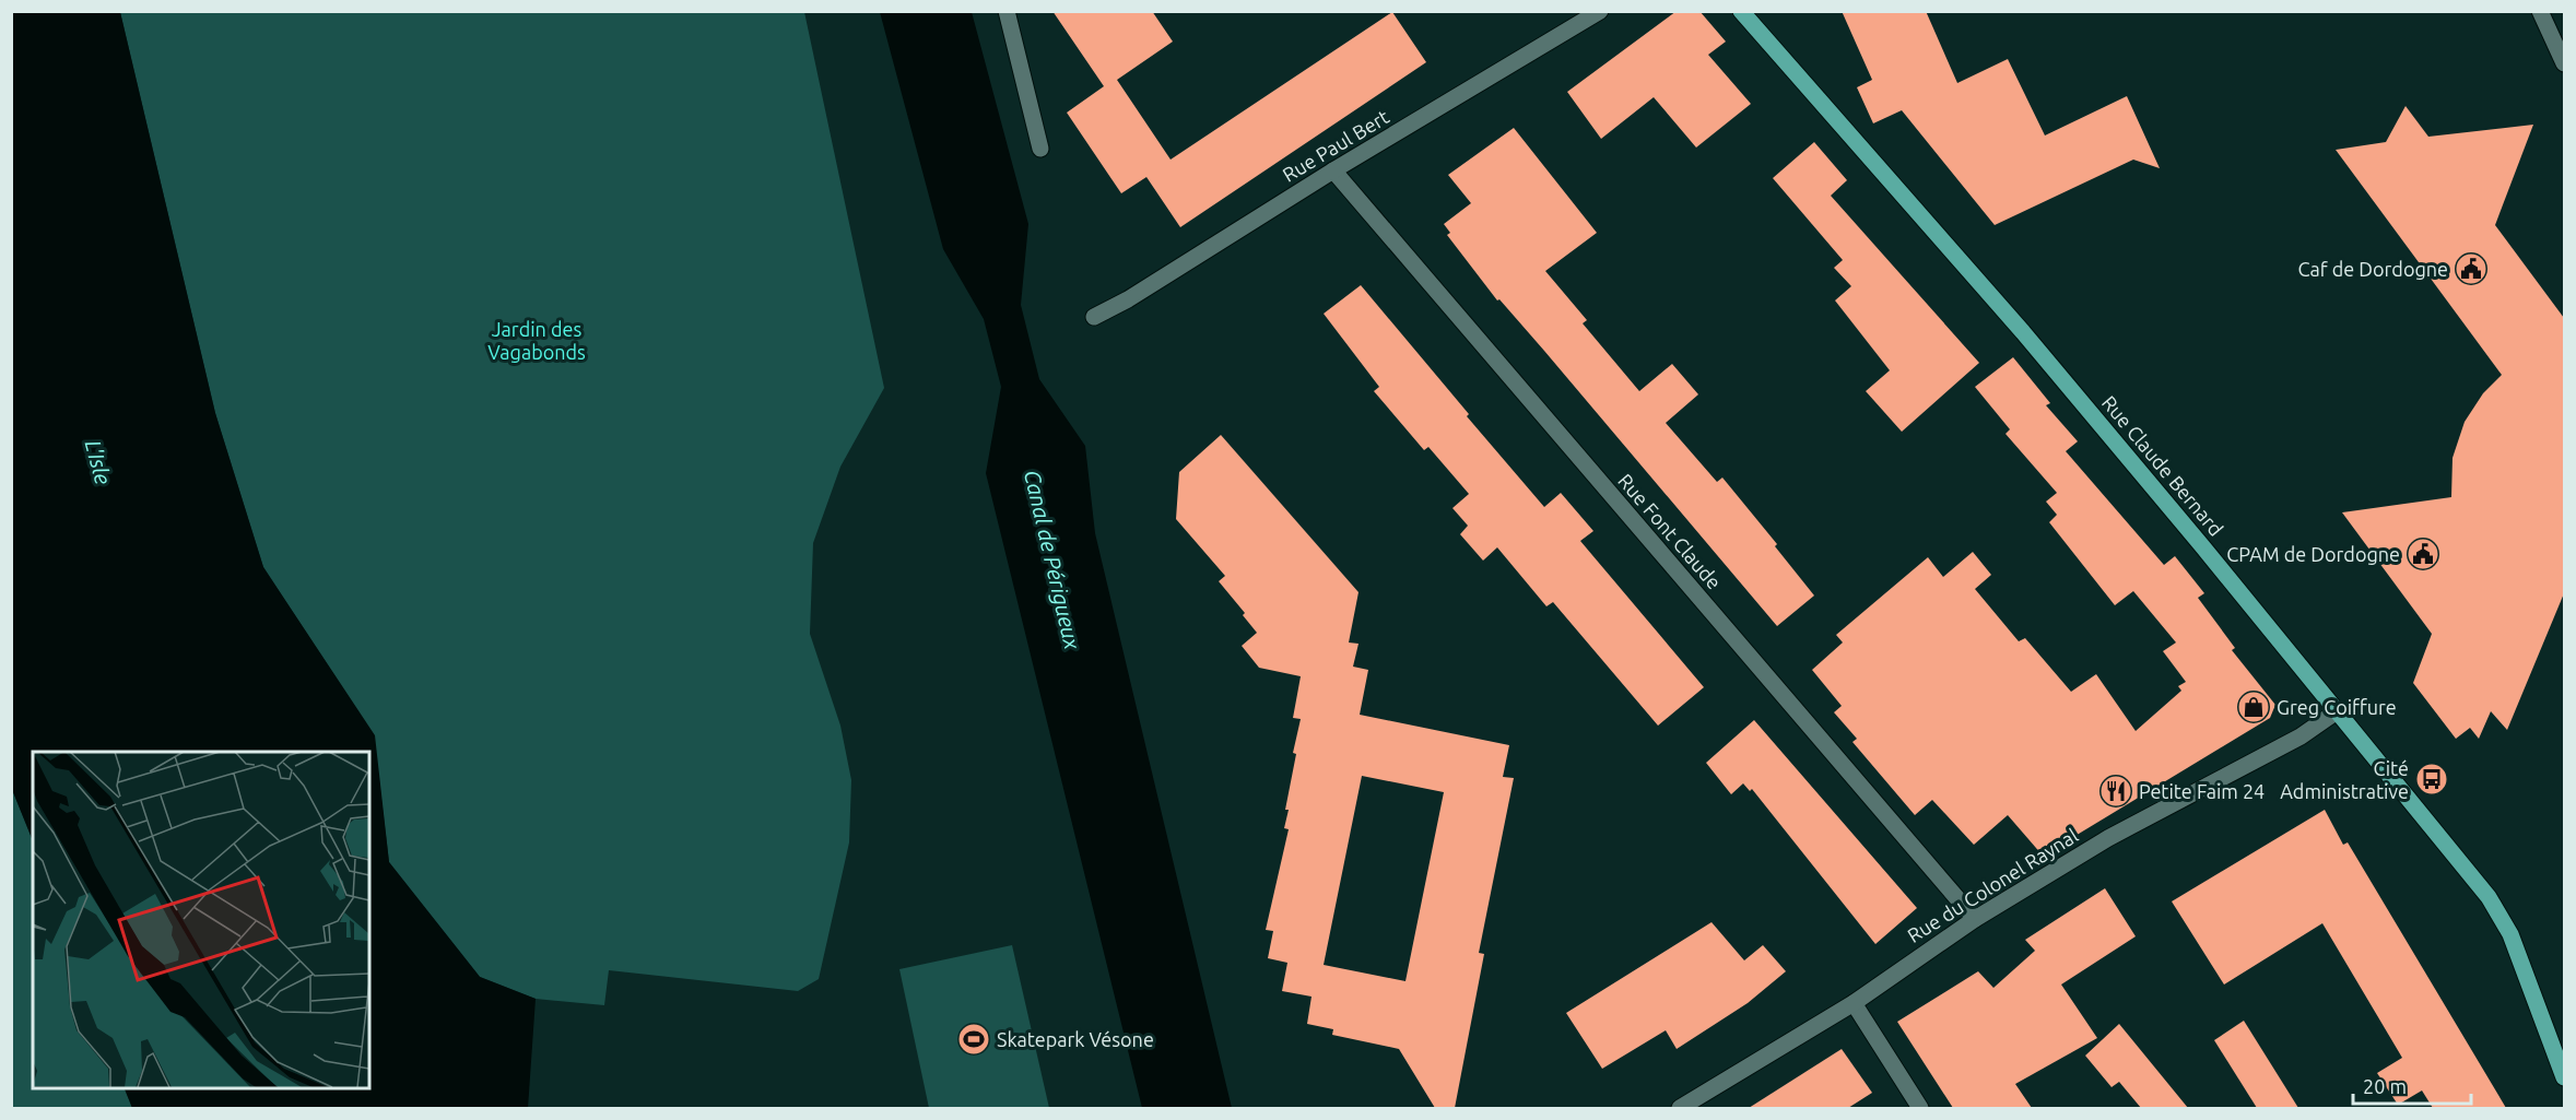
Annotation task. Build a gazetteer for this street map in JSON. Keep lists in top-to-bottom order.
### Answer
{
  "streets": {
    "main road": ["Rue Claude Bernard"],
    "street": ["Rue Paul Bert", "Rue Font Claude", "Rue du Colonel Raynal"]
  },
  "crossings": [
    ["Rue Paul Bert", "Rue Font Claude"],
    ["Rue Claude Bernard", "Rue du Colonel Raynal"],
    ["Rue Font Claude", "Rue du Colonel Raynal"]
  ],
  "water": ["L'Isle", "Canal de Périgueux"],
  "parks": ["Jardin des Vagabonds"],
  "places": {
    "public building": ["Caf de Dordogne", "CPAM de Dordogne"],
    "shop": ["Greg Coiffure"],
    "bus stop": ["Cité Administrative"],
    "restaurant": ["Petite Faim 24"],
    "sports": ["Skatepark Vésone"]
  },
  "scale_bar": "20 m"
}
